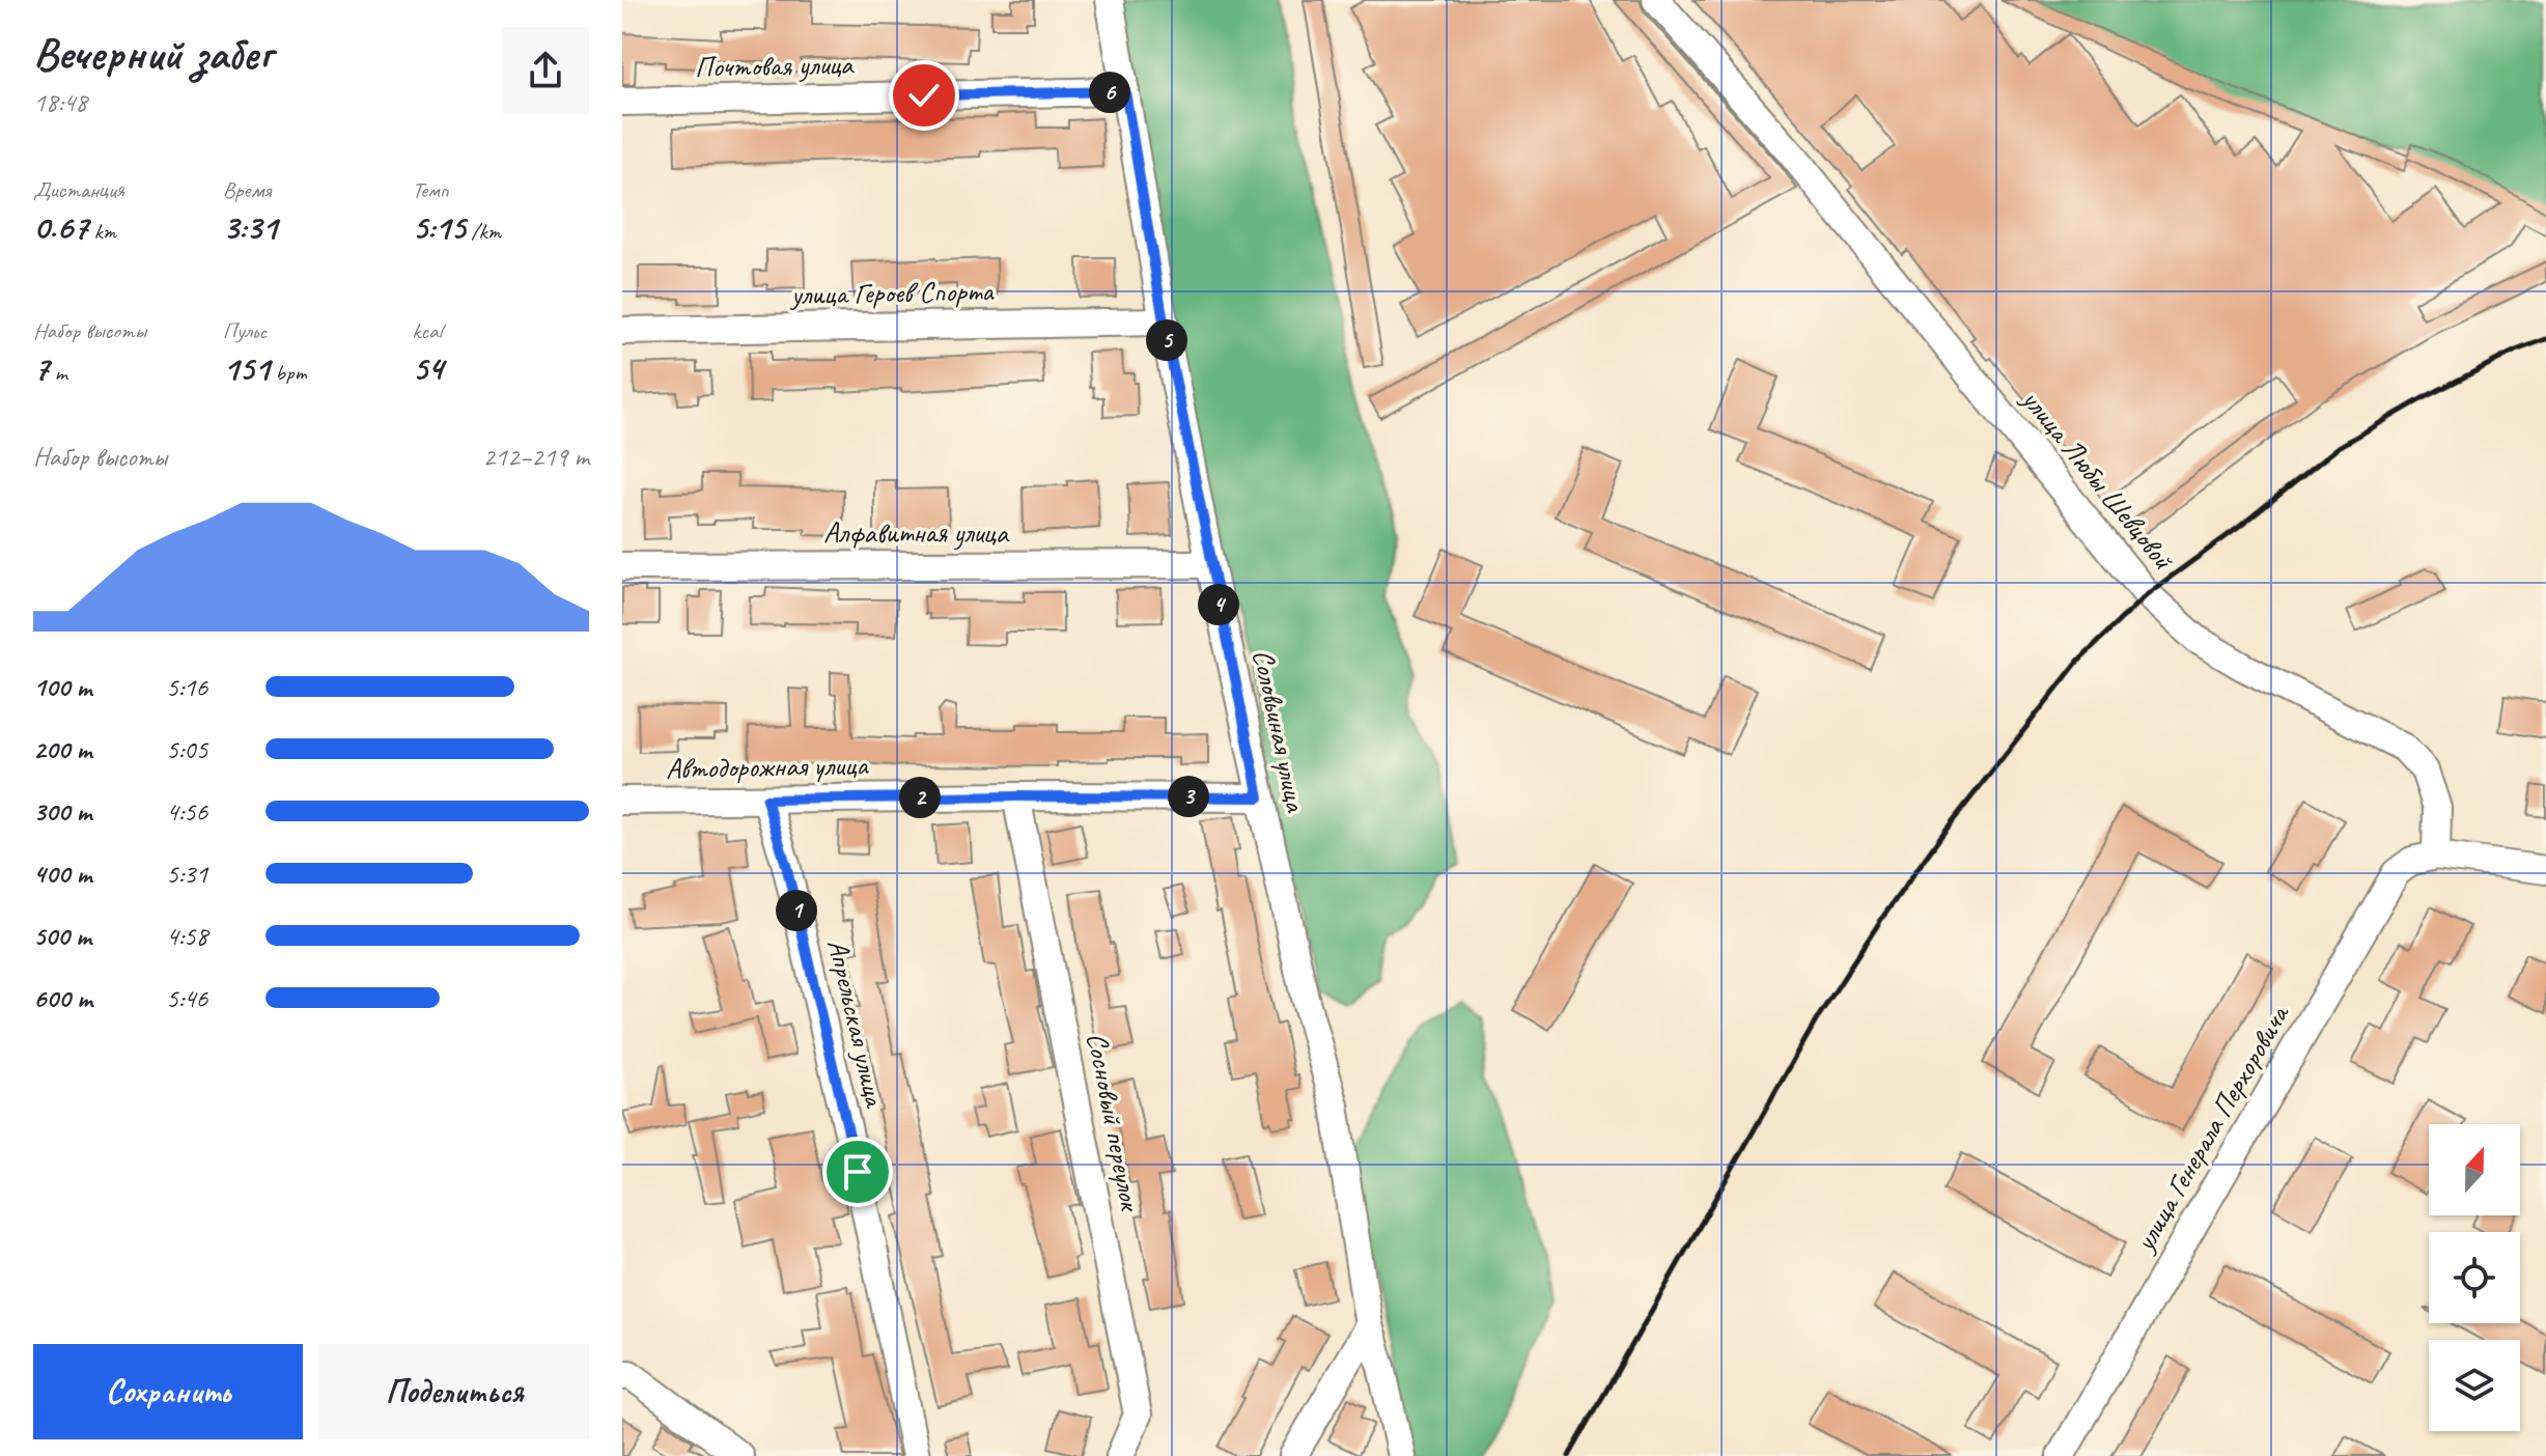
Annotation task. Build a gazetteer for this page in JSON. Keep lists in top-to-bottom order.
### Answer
{
  "streets": {
    "street": [
      "Почтовая улица",
      "улица Героев Спорта",
      "улица Любы Шевцовой",
      "Алфавитная улица",
      "Соловьиная улица",
      "Автодорожная улица",
      "Апрельская улица",
      "Сосновый переулок",
      "улица Генерала Перхоровича"
    ]
  },
  "crossings": [
    ["Почтовая улица", "Соловьиная улица"],
    ["улица Героев Спорта", "Соловьиная улица"],
    ["улица Любы Шевцовой", "улица Генерала Перхоровича"],
    ["Алфавитная улица", "Соловьиная улица"],
    ["Соловьиная улица", "Автодорожная улица"],
    ["Автодорожная улица", "Апрельская улица"],
    ["Автодорожная улица", "Сосновый переулок"]
  ],
  "north": "top",
  "page": {
    "heading": ["Вечерний забег", "18:48"],
    "pins": [
      "6",
      "5",
      "4",
      "3",
      "2",
      "1"
    ],
    "stats": [
      ["Дистанция", "0.67 km"],
      ["Время", "3:31"],
      ["Темп", "5:15 /km"],
      ["Набор высоты", "7 m"],
      ["Пульс", "151 bpm"],
      ["kcal", "54"]
    ],
    "chart": ["Набор высоты", "212–219 m"],
    "list": [
      {
        "name": "100 m",
        "note": "5:16"
      },
      {
        "name": "200 m",
        "note": "5:05"
      },
      {
        "name": "300 m",
        "note": "4:56"
      },
      {
        "name": "400 m",
        "note": "5:31"
      },
      {
        "name": "500 m",
        "note": "4:58"
      },
      {
        "name": "600 m",
        "note": "5:46"
      }
    ],
    "buttons": ["Сохранить", "Поделиться"]
  }
}
